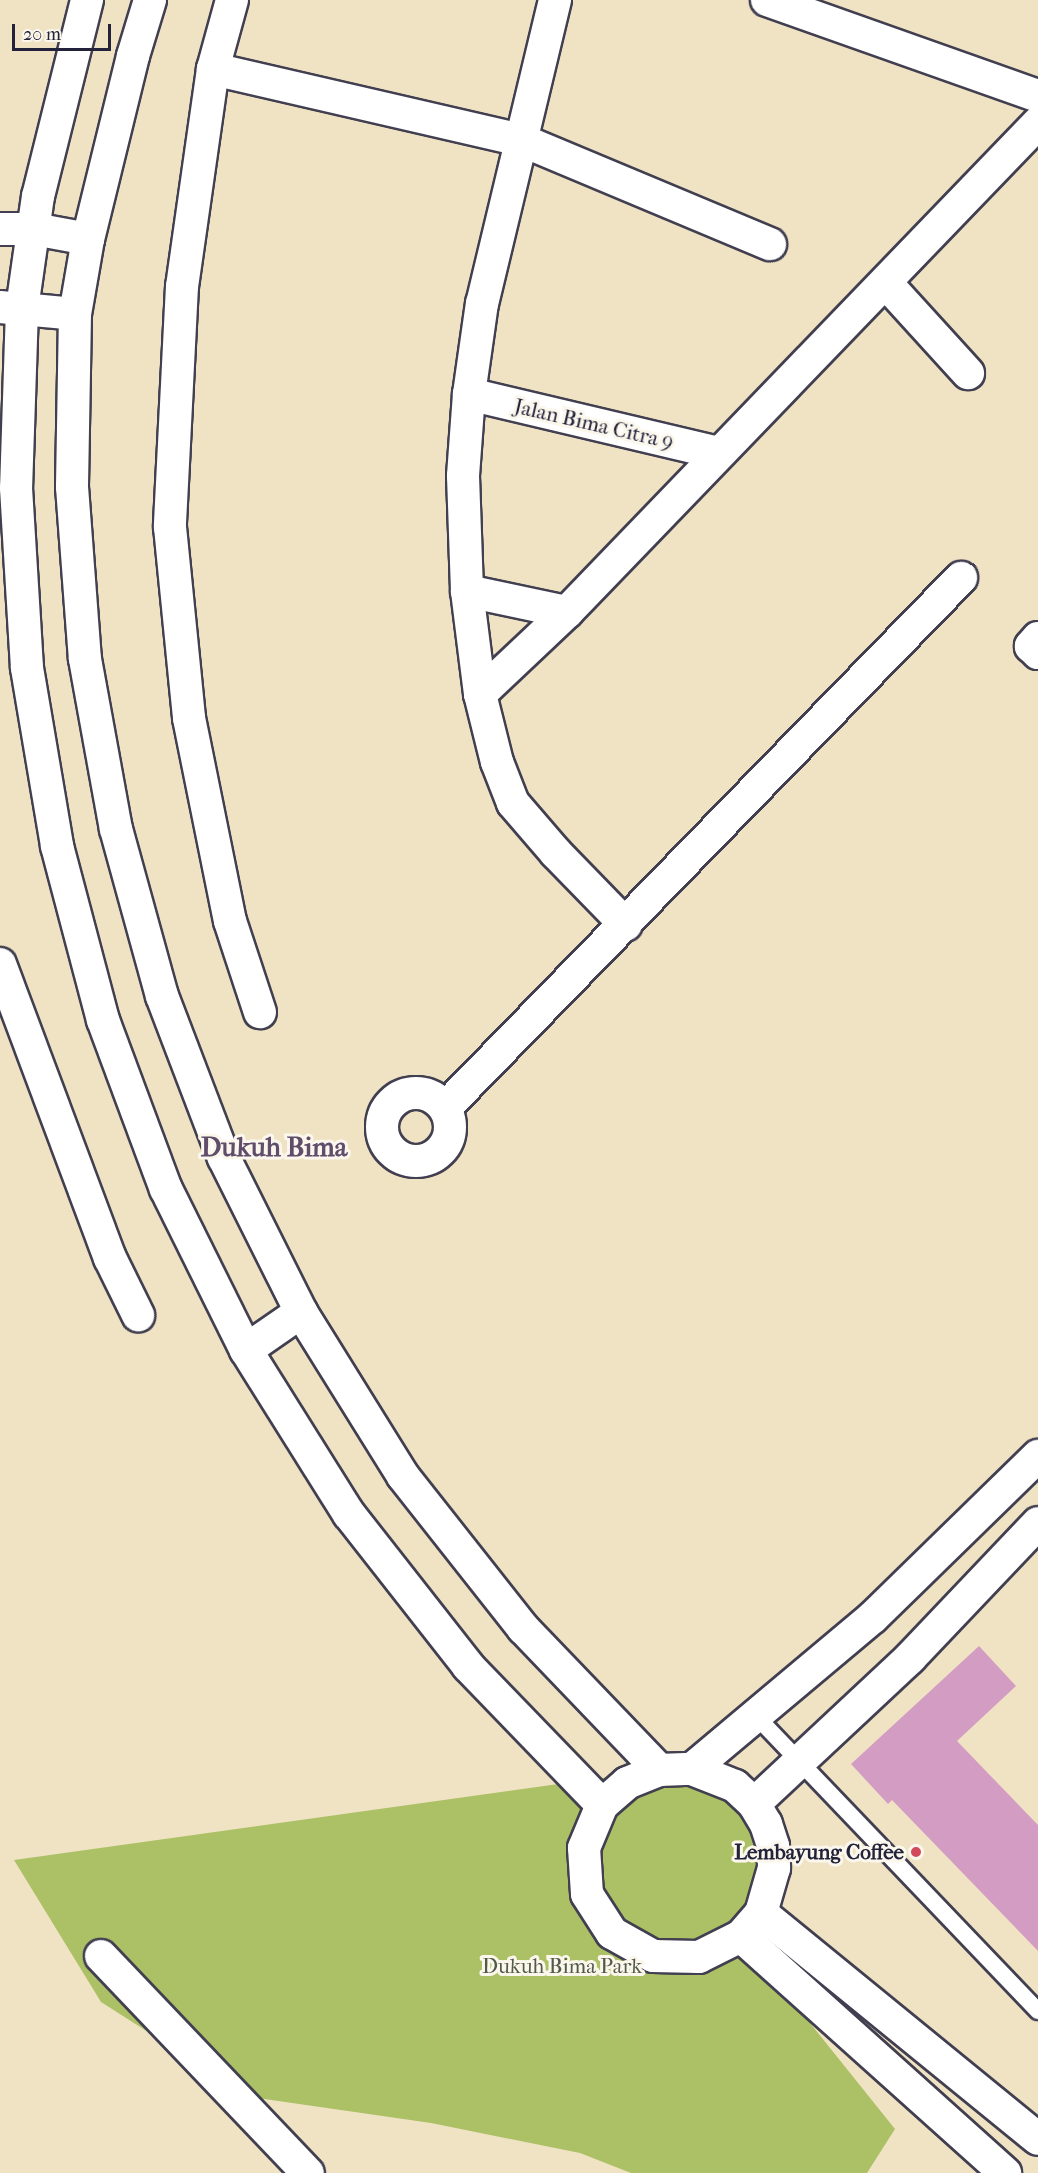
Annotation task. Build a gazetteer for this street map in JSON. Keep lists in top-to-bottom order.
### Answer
{
  "streets": {
    "street": ["Jalan Bima Citra 9"]
  },
  "districts": ["Dukuh Bima"],
  "parks": ["Dukuh Bima Park"],
  "places": ["Lembayung Coffee"],
  "scale_bar": "20 m"
}
